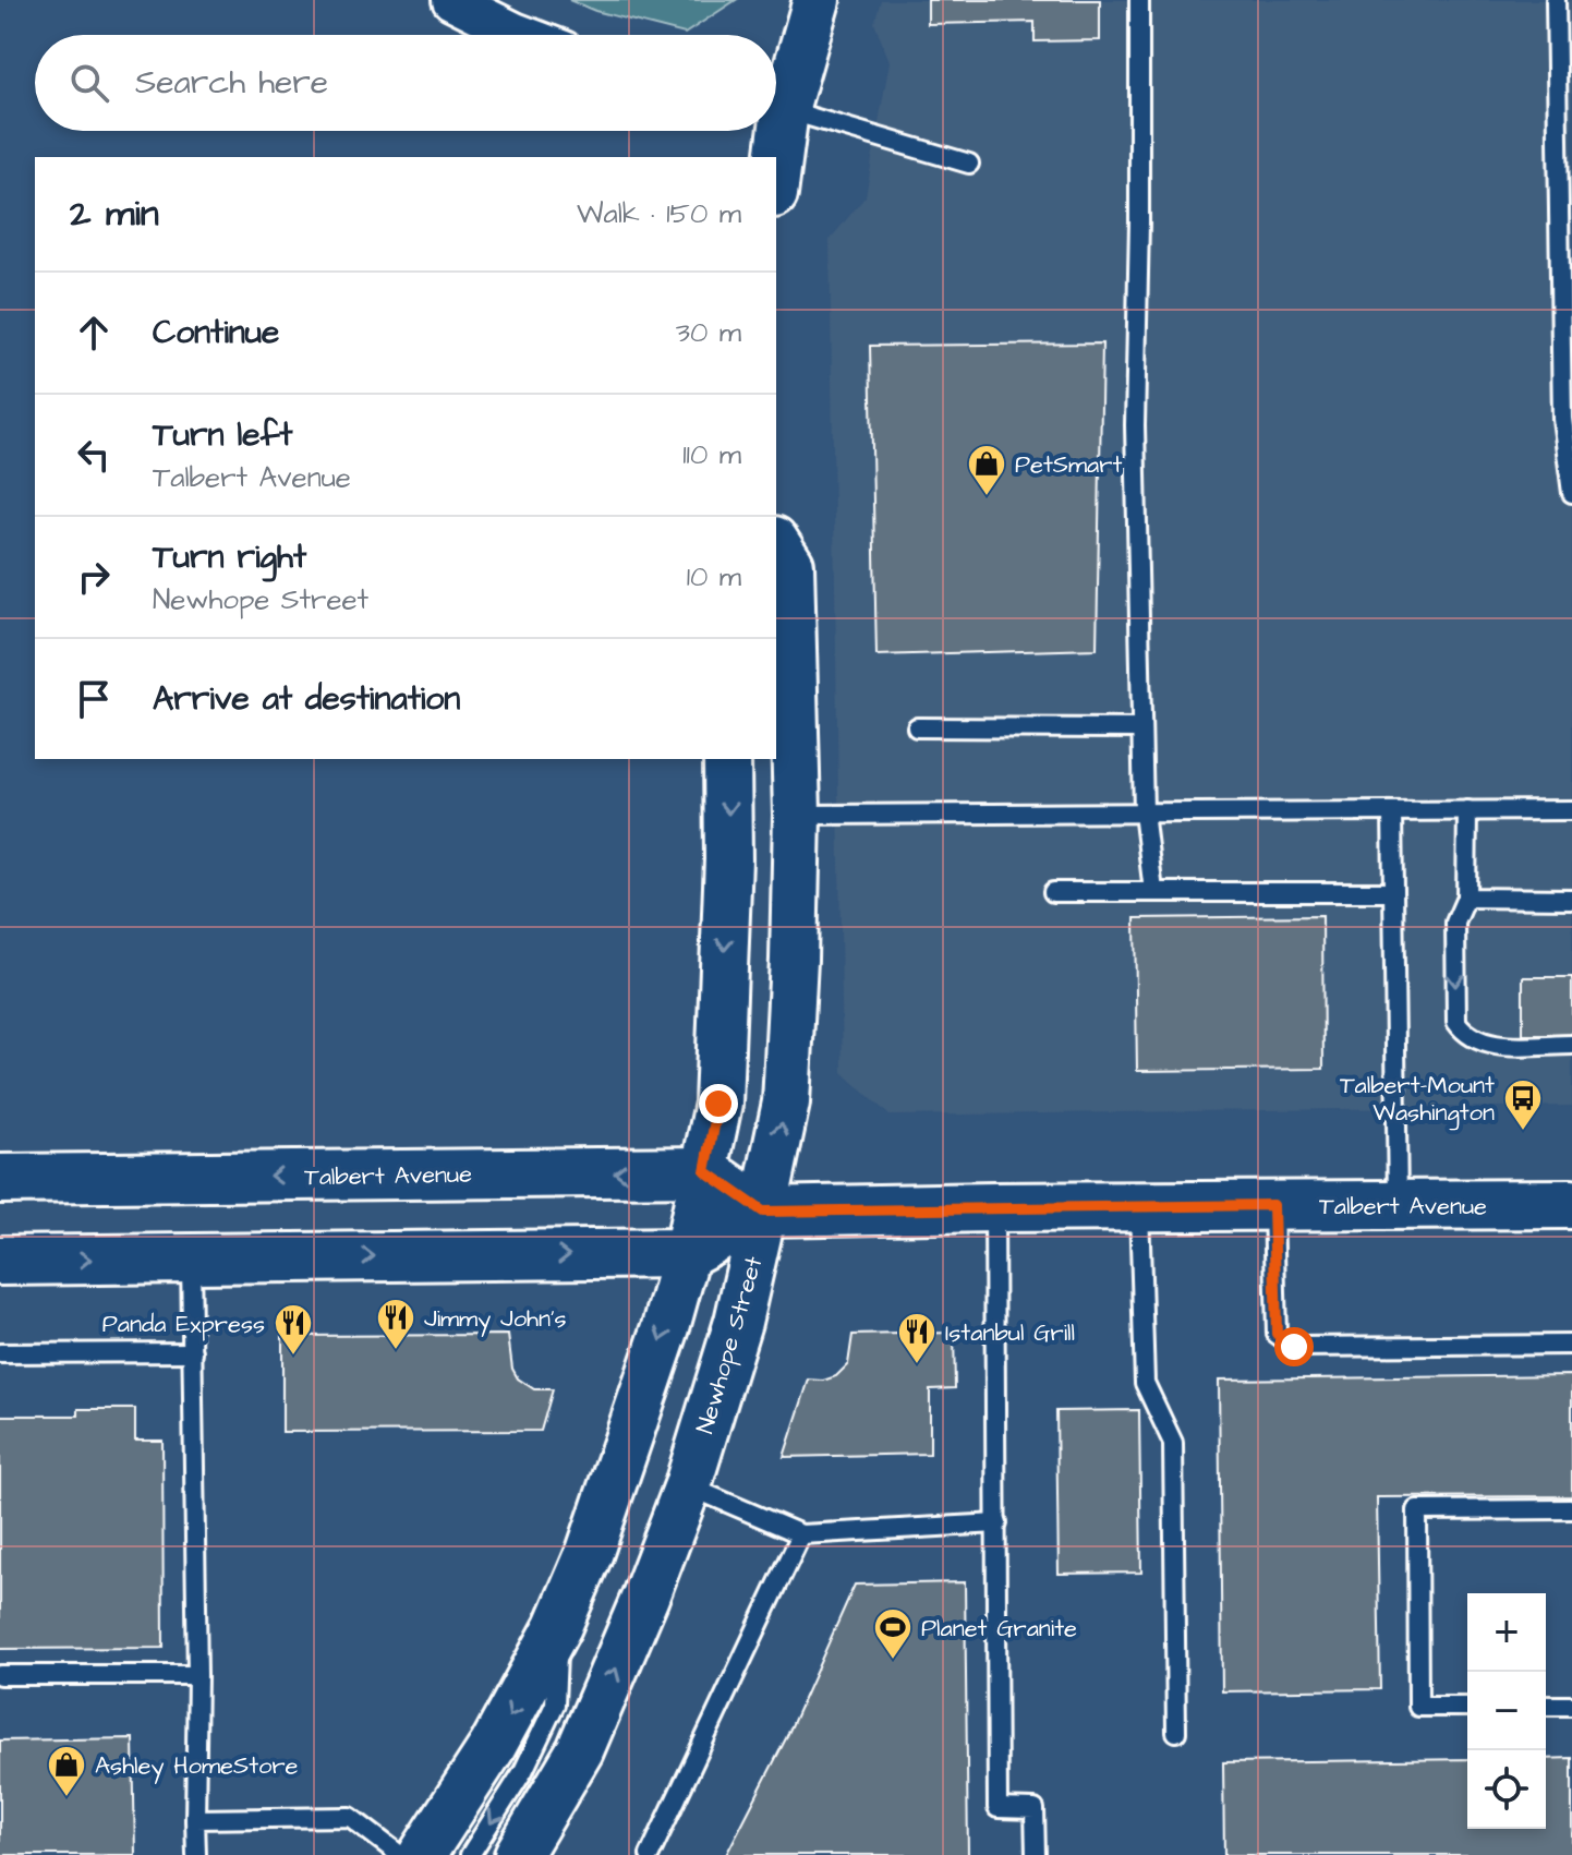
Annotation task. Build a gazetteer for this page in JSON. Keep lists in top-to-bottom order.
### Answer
{
  "streets": {
    "main road": ["Talbert Avenue"],
    "street": ["Newhope Street"]
  },
  "crossings": [
    ["Talbert Avenue", "Newhope Street"]
  ],
  "places": {
    "shop": ["PetSmart", "Ashley HomeStore"],
    "bus stop": ["Talbert-Mount Washington"],
    "restaurant": ["Jimmy John's", "Panda Express", "Istanbul Grill"],
    "sports": ["Planet Granite"]
  },
  "page": {
    "search": "Search here",
    "heading": ["2 min", "Walk · 150 m"],
    "list": [
      ["Continue", "30 m"],
      ["Turn left", "Talbert Avenue", "110 m"],
      ["Turn right", "Newhope Street", "10 m"],
      "Arrive at destination"
    ],
    "map_buttons": ["+", "−"]
  }
}
